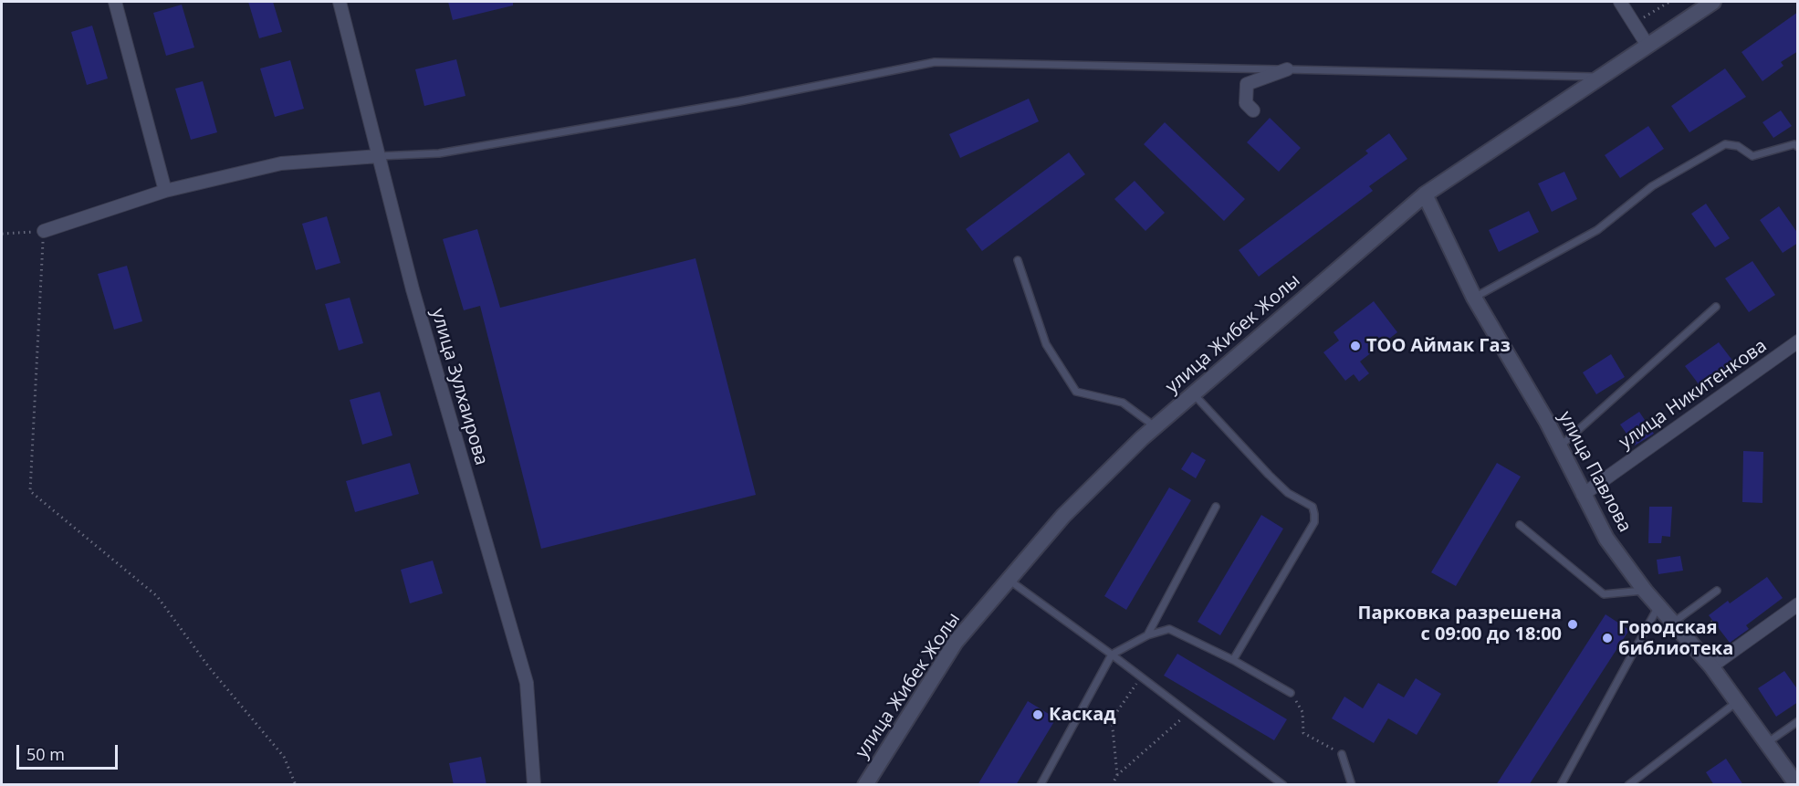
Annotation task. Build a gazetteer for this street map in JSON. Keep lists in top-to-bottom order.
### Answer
{
  "streets": {
    "street": [
      "улица Жибек Жолы",
      "улица Зулхаирова",
      "улица Никитенкова",
      "улица Павлова"
    ]
  },
  "crossings": [
    ["улица Жибек Жолы", "улица Павлова"],
    ["улица Никитенкова", "улица Павлова"]
  ],
  "places": [
    "ТОО Аймак Газ",
    "Парковка разрешена с 09:00 до 18:00",
    "Городская библиотека",
    "Каскад"
  ],
  "scale_bar": "50 m"
}
